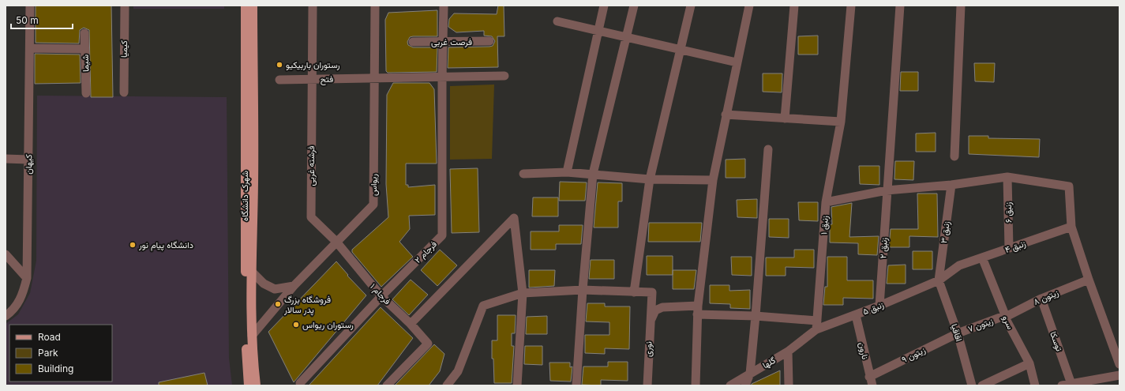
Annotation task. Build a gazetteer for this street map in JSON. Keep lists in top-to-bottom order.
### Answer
{
  "streets": {
    "main road": ["شهرک دانشگاه"],
    "street": [
      "فرصت غربی",
      "کیمیا",
      "شیما",
      "فتح",
      "کیهان",
      "فرشته غربی",
      "ریواس",
      "زنبق ۶",
      "زنبق ۱",
      "زنبق ۳",
      "زنبق ۴",
      "زنبق ۲",
      "فرجام ۲",
      "فرجام ۱",
      "زیتون ۸",
      "زنبق ۵",
      "سرو",
      "زیتون ۷",
      "اقاقیا",
      "توسکا",
      "نوری",
      "نارون",
      "زیتون ۹",
      "گلها"
    ]
  },
  "crossings": [
    ["فرصت غربی", "فرجام ۲"],
    ["فتح", "فرشته غربی"],
    ["فتح", "ریواس"],
    ["فتح", "فرجام ۲"],
    ["فرشته غربی", "ریواس"],
    ["فرشته غربی", "فرجام ۱"],
    ["ریواس", "فرجام ۱"],
    ["زنبق ۶", "زنبق ۴"],
    ["زنبق ۱", "زنبق ۵"],
    ["زنبق ۳", "زنبق ۵"],
    ["زنبق ۳", "اقاقیا"],
    ["زنبق ۴", "زنبق ۵"],
    ["زنبق ۴", "سرو"],
    ["زنبق ۲", "زنبق ۵"],
    ["فرجام ۲", "فرجام ۱"],
    ["زیتون ۸", "سرو"],
    ["زیتون ۸", "زیتون ۷"],
    ["زیتون ۸", "توسکا"],
    ["زنبق ۵", "اقاقیا"],
    ["زنبق ۵", "نارون"],
    ["زنبق ۵", "گلها"],
    ["سرو", "زیتون ۷"],
    ["زیتون ۷", "اقاقیا"],
    ["زیتون ۷", "زیتون ۹"],
    ["اقاقیا", "زیتون ۹"],
    ["نارون", "زیتون ۹"]
  ],
  "places": [
    "رستوران باربیکیو",
    "دانشگاه پیام نور",
    "فروشگاه بزرگ پدر سالار",
    "رستوران ریواس"
  ],
  "legend": ["Road", "Park", "Building"],
  "scale_bar": "50 m"
}
